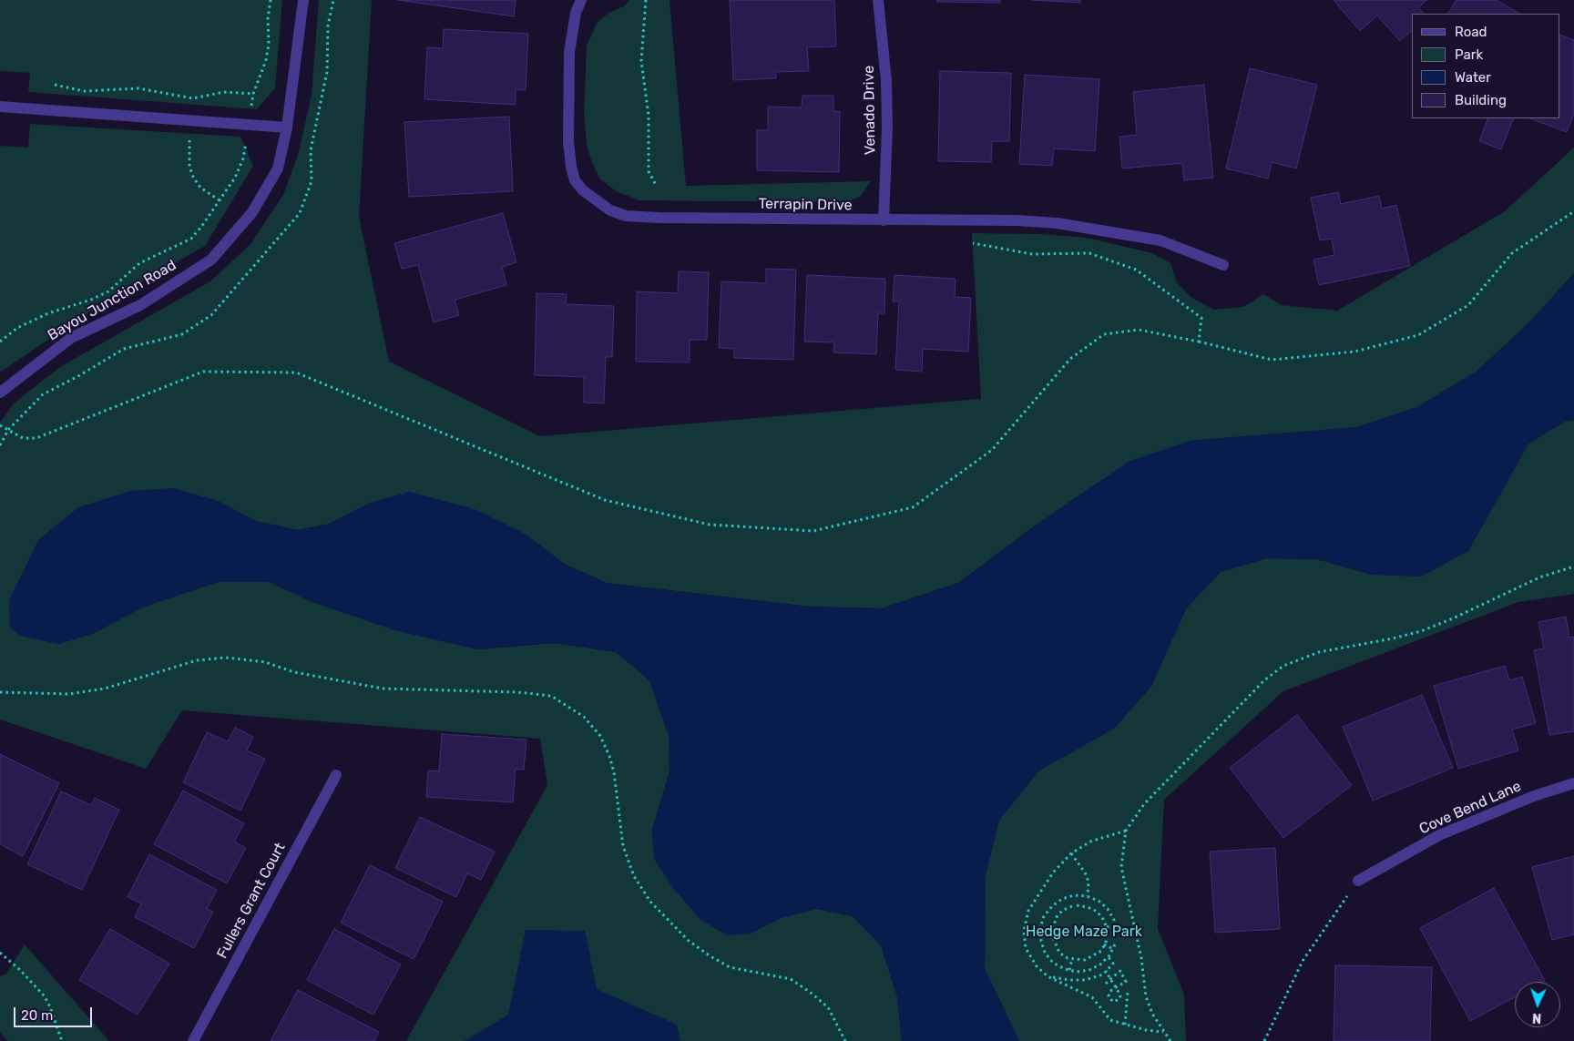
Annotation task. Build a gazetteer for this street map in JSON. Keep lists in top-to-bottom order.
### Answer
{
  "streets": {
    "street": [
      "Venado Drive",
      "Terrapin Drive",
      "Bayou Junction Road",
      "Cove Bend Lane",
      "Fullers Grant Court"
    ]
  },
  "crossings": [
    ["Venado Drive", "Terrapin Drive"]
  ],
  "parks": ["Hedge Maze Park"],
  "legend": [
    "Road",
    "Park",
    "Water",
    "Building"
  ],
  "scale_bar": "20 m",
  "north": "bottom"
}
